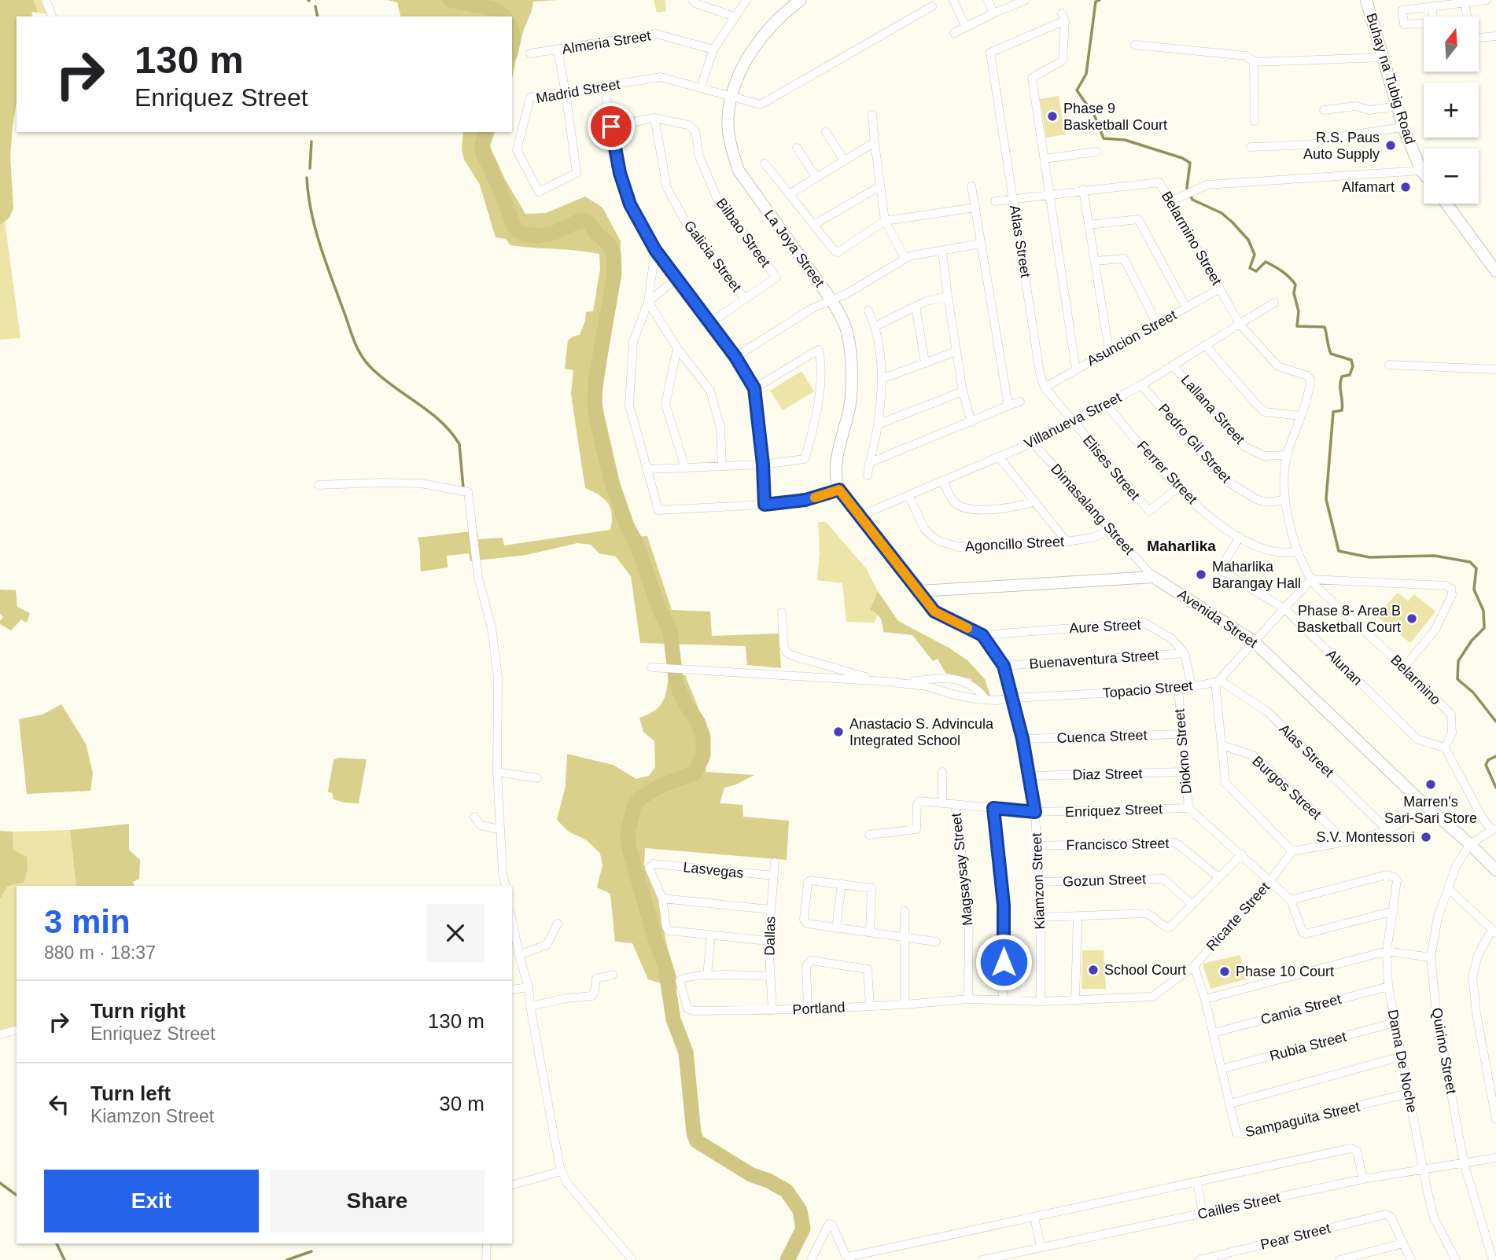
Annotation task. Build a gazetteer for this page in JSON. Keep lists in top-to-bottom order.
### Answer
{
  "streets": {
    "street": [
      "Almeria Street",
      "Buhay na Tubig Road",
      "Madrid Street",
      "Bilbao Street",
      "Belarmino Street",
      "Atlas Street",
      "La Joya Street",
      "Galicia Street",
      "Asuncion Street",
      "Lallana Street",
      "Villanueva Street",
      "Pedro Gil Street",
      "Elises Street",
      "Ferrer Street",
      "Dimasalang Street",
      "Agoncillo Street",
      "Avenida Street",
      "Aure Street",
      "Buenaventura Street",
      "Alunan",
      "Belarmino",
      "Topacio Street",
      "Cuenca Street",
      "Alas Street",
      "Diokno Street",
      "Diaz Street",
      "Burgos Street",
      "Enriquez Street",
      "Francisco Street",
      "Magsaysay Street",
      "Lasvegas",
      "Gozun Street",
      "Kiamzon Street",
      "Ricarte Street",
      "Dallas",
      "Portland",
      "Camia Street",
      "Rubia Street",
      "Quirino Street",
      "Dama De Noche",
      "Sampaguita Street",
      "Cailles Street",
      "Pear Street"
    ]
  },
  "crossings": [
    ["Madrid Street", "La Joya Street"],
    ["Bilbao Street", "Galicia Street"],
    ["Belarmino Street", "Atlas Street"],
    ["Belarmino Street", "Asuncion Street"],
    ["Belarmino Street", "Villanueva Street"],
    ["Belarmino Street", "Belarmino"],
    ["Atlas Street", "Asuncion Street"],
    ["Atlas Street", "Villanueva Street"],
    ["Atlas Street", "Elises Street"],
    ["Lallana Street", "Villanueva Street"],
    ["Lallana Street", "Belarmino"],
    ["Villanueva Street", "Pedro Gil Street"],
    ["Villanueva Street", "Elises Street"],
    ["Villanueva Street", "Ferrer Street"],
    ["Villanueva Street", "Dimasalang Street"],
    ["Villanueva Street", "Agoncillo Street"],
    ["Pedro Gil Street", "Belarmino"],
    ["Elises Street", "Ferrer Street"],
    ["Ferrer Street", "Alunan"],
    ["Ferrer Street", "Belarmino"],
    ["Dimasalang Street", "Agoncillo Street"],
    ["Dimasalang Street", "Avenida Street"],
    ["Avenida Street", "Quirino Street"],
    ["Aure Street", "Buenaventura Street"],
    ["Alunan", "Belarmino"],
    ["Topacio Street", "Alas Street"],
    ["Topacio Street", "Diokno Street"],
    ["Topacio Street", "Kiamzon Street"],
    ["Cuenca Street", "Diokno Street"],
    ["Cuenca Street", "Kiamzon Street"],
    ["Diokno Street", "Diaz Street"],
    ["Diokno Street", "Enriquez Street"],
    ["Diokno Street", "Ricarte Street"],
    ["Diokno Street", "Dama De Noche"],
    ["Diaz Street", "Kiamzon Street"],
    ["Enriquez Street", "Magsaysay Street"],
    ["Enriquez Street", "Kiamzon Street"],
    ["Francisco Street", "Kiamzon Street"],
    ["Magsaysay Street", "Ricarte Street"],
    ["Lasvegas", "Dallas"],
    ["Gozun Street", "Kiamzon Street"],
    ["Kiamzon Street", "Ricarte Street"],
    ["Ricarte Street", "Portland"],
    ["Ricarte Street", "Sampaguita Street"],
    ["Dallas", "Portland"],
    ["Camia Street", "Dama De Noche"],
    ["Camia Street", "Sampaguita Street"],
    ["Rubia Street", "Dama De Noche"],
    ["Rubia Street", "Sampaguita Street"],
    ["Quirino Street", "Cailles Street"],
    ["Dama De Noche", "Sampaguita Street"],
    ["Dama De Noche", "Cailles Street"]
  ],
  "districts": ["Maharlika"],
  "places": [
    "Phase 9 Basketball Court",
    "R.S. Paus Auto Supply",
    "Alfamart",
    "Maharlika Barangay Hall",
    "Phase 8- Area B Basketball Court",
    "Anastacio S. Advincula Integrated School",
    "Marren's Sari-Sari Store",
    "S.V. Montessori",
    "School Court",
    "Phase 10 Court"
  ],
  "north": "top",
  "page": {
    "map_buttons": ["+", "−"],
    "turn": ["130 m", "Enriquez Street"],
    "heading": ["3 min", "880 m · 18:37"],
    "list": [
      {
        "name": "Turn right",
        "note": "Enriquez Street",
        "value": "130 m"
      },
      {
        "name": "Turn left",
        "note": "Kiamzon Street",
        "value": "30 m"
      }
    ],
    "buttons": ["Exit", "Share"]
  }
}
